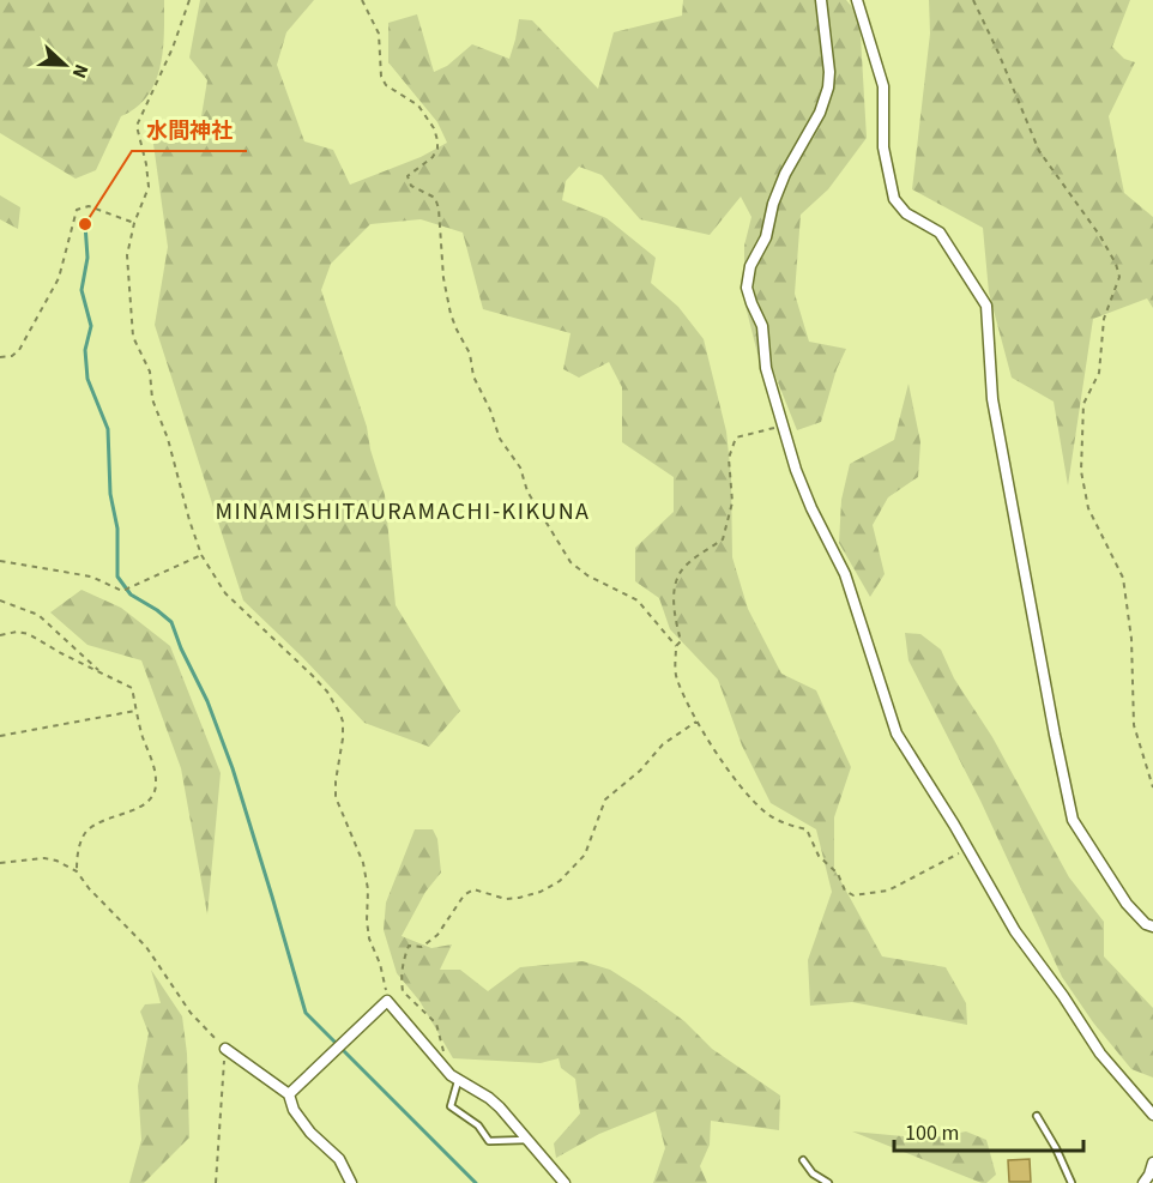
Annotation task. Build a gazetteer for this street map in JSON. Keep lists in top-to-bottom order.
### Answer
{
  "districts": ["MINAMISHITAURAMACHI-KIKUNA"],
  "places": ["水間神社"],
  "scale_bar": "100 m",
  "north": "right"
}
